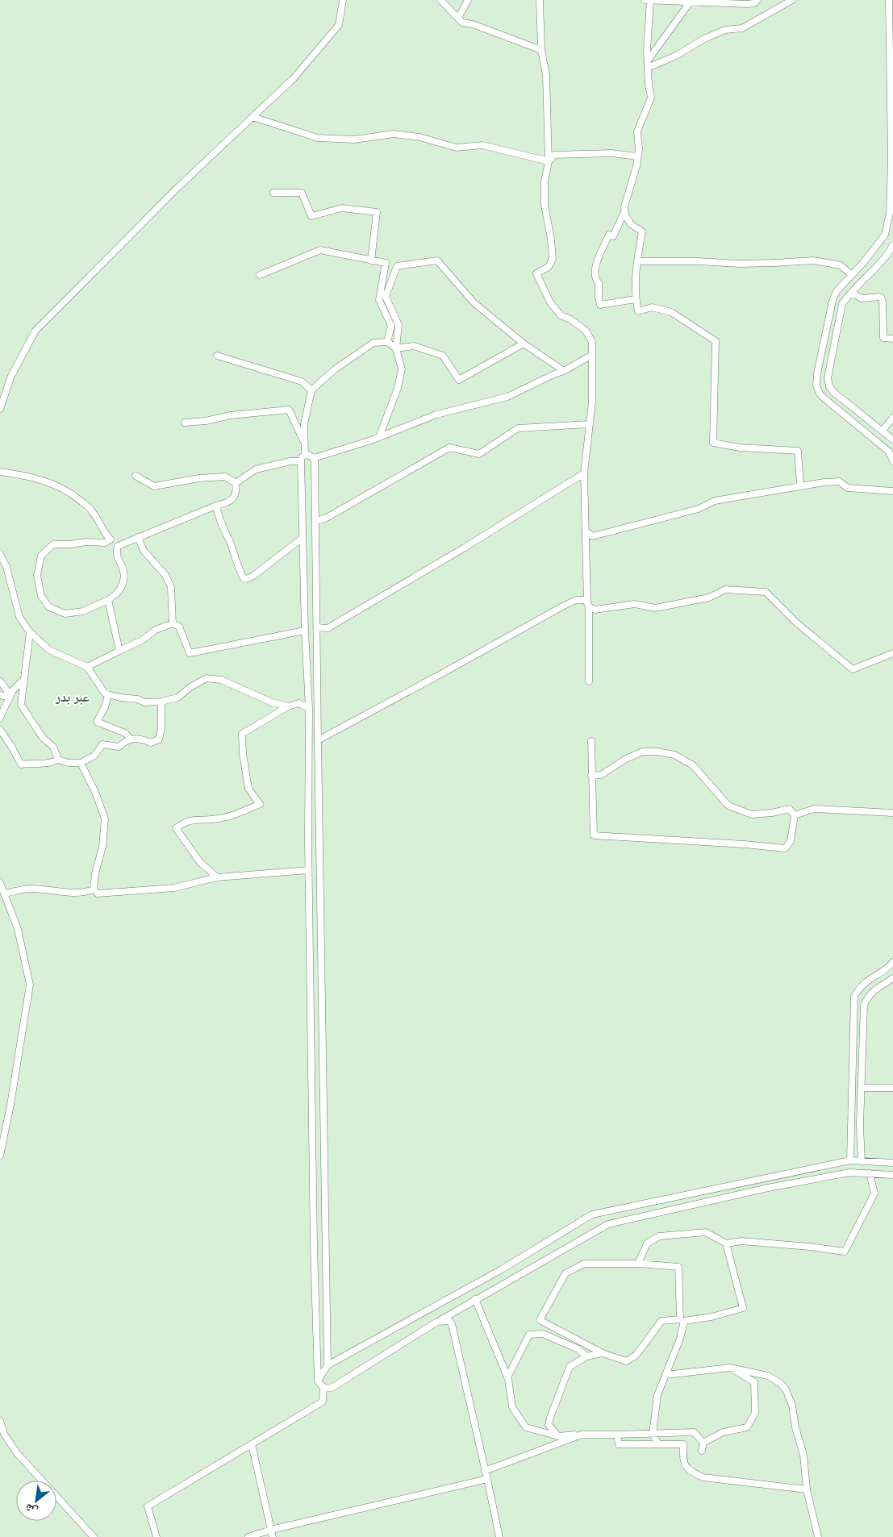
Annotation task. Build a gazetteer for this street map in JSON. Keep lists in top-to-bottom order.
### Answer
{
  "districts": ["عبر بدر"],
  "north": "bottom left"
}
